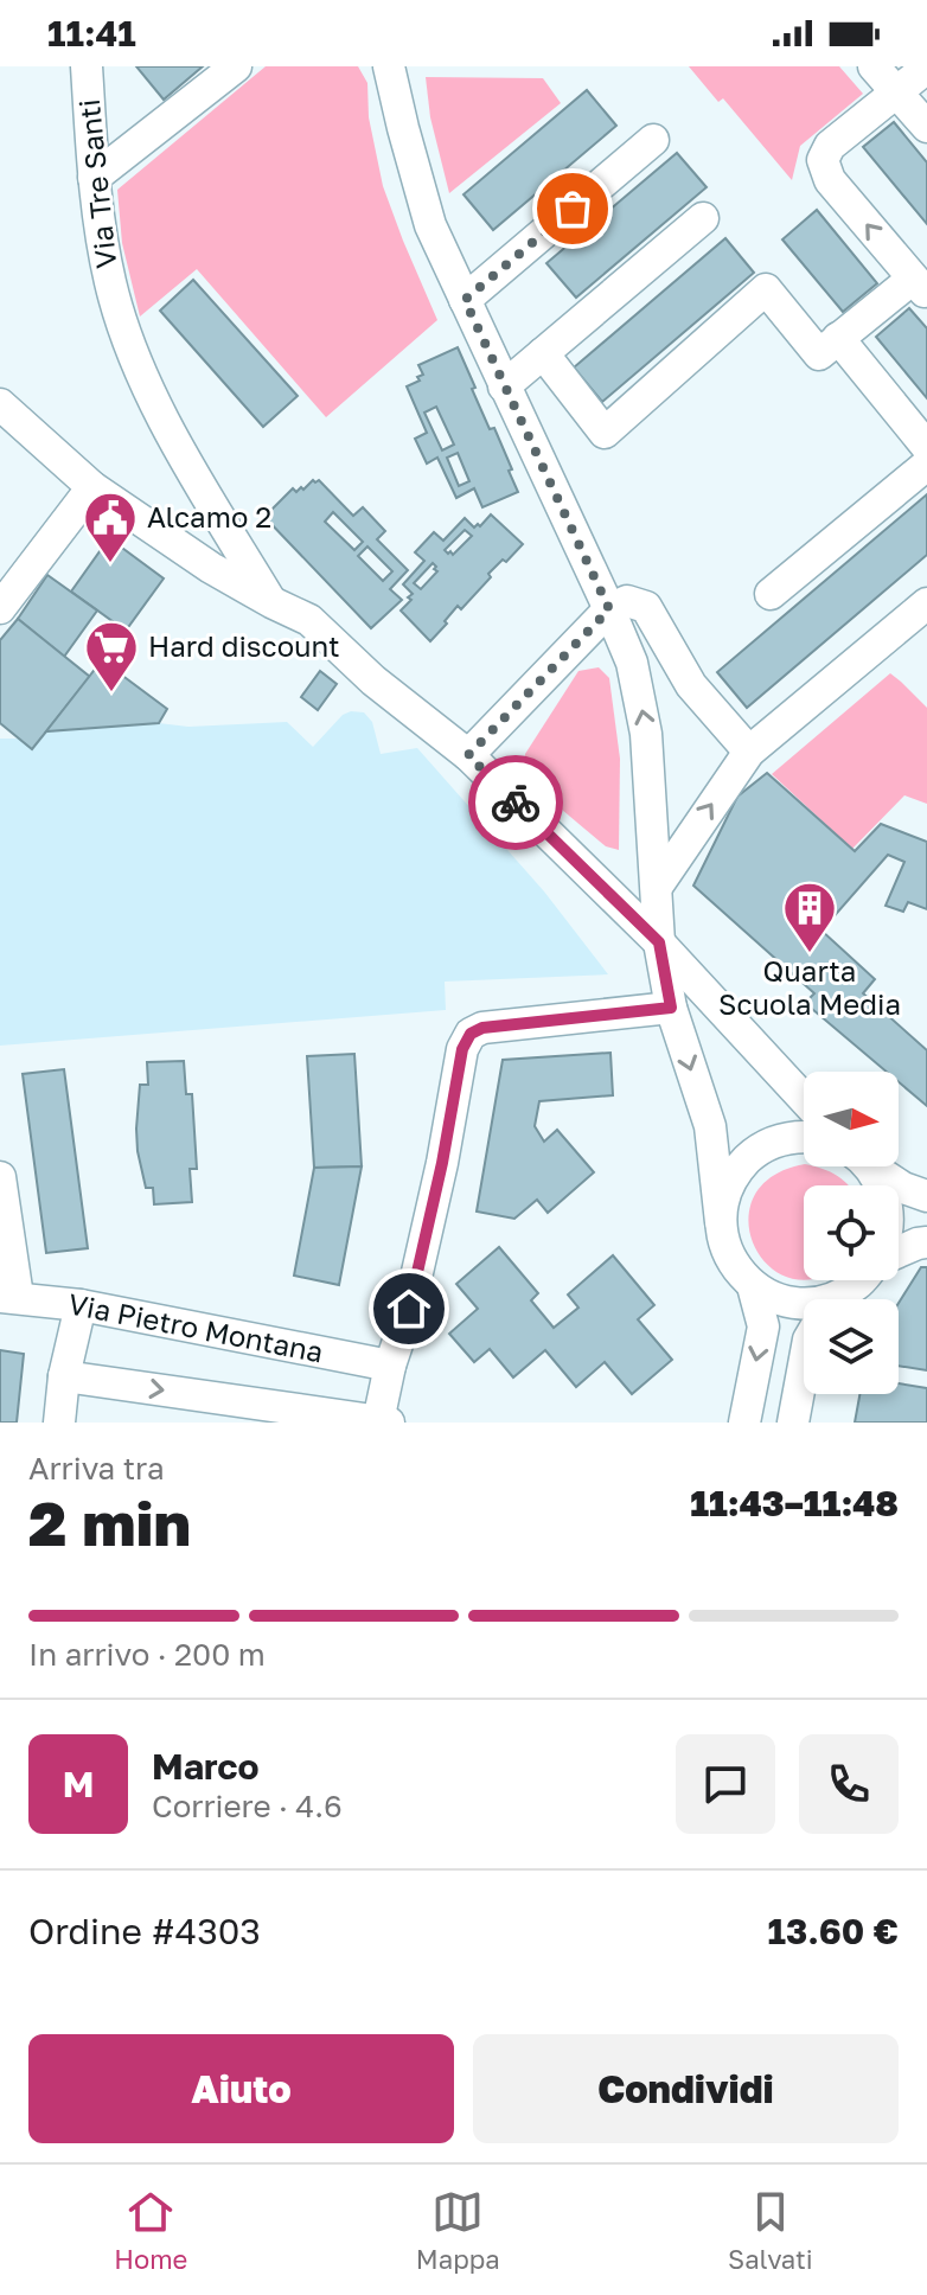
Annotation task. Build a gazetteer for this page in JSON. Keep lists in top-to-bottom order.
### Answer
{
  "streets": {
    "street": ["Via Tre Santi", "Via Pietro Montana"]
  },
  "places": {
    "public building": ["Alcamo 2"],
    "supermarket": ["Hard discount"],
    "building": ["Quarta Scuola Media"]
  },
  "north": "right",
  "page": {
    "status": "11:41",
    "heading": ["2 min", "Arriva tra", "11:43–11:48"],
    "panel": [
      "Marco",
      "Corriere · 4.6",
      "Ordine #4303",
      "13.60 €"
    ],
    "bar": "In arrivo · 200 m",
    "round": "M",
    "buttons": ["Aiuto", "Condividi"],
    "tabs": ["Home", "Mappa", "Salvati"]
  }
}
